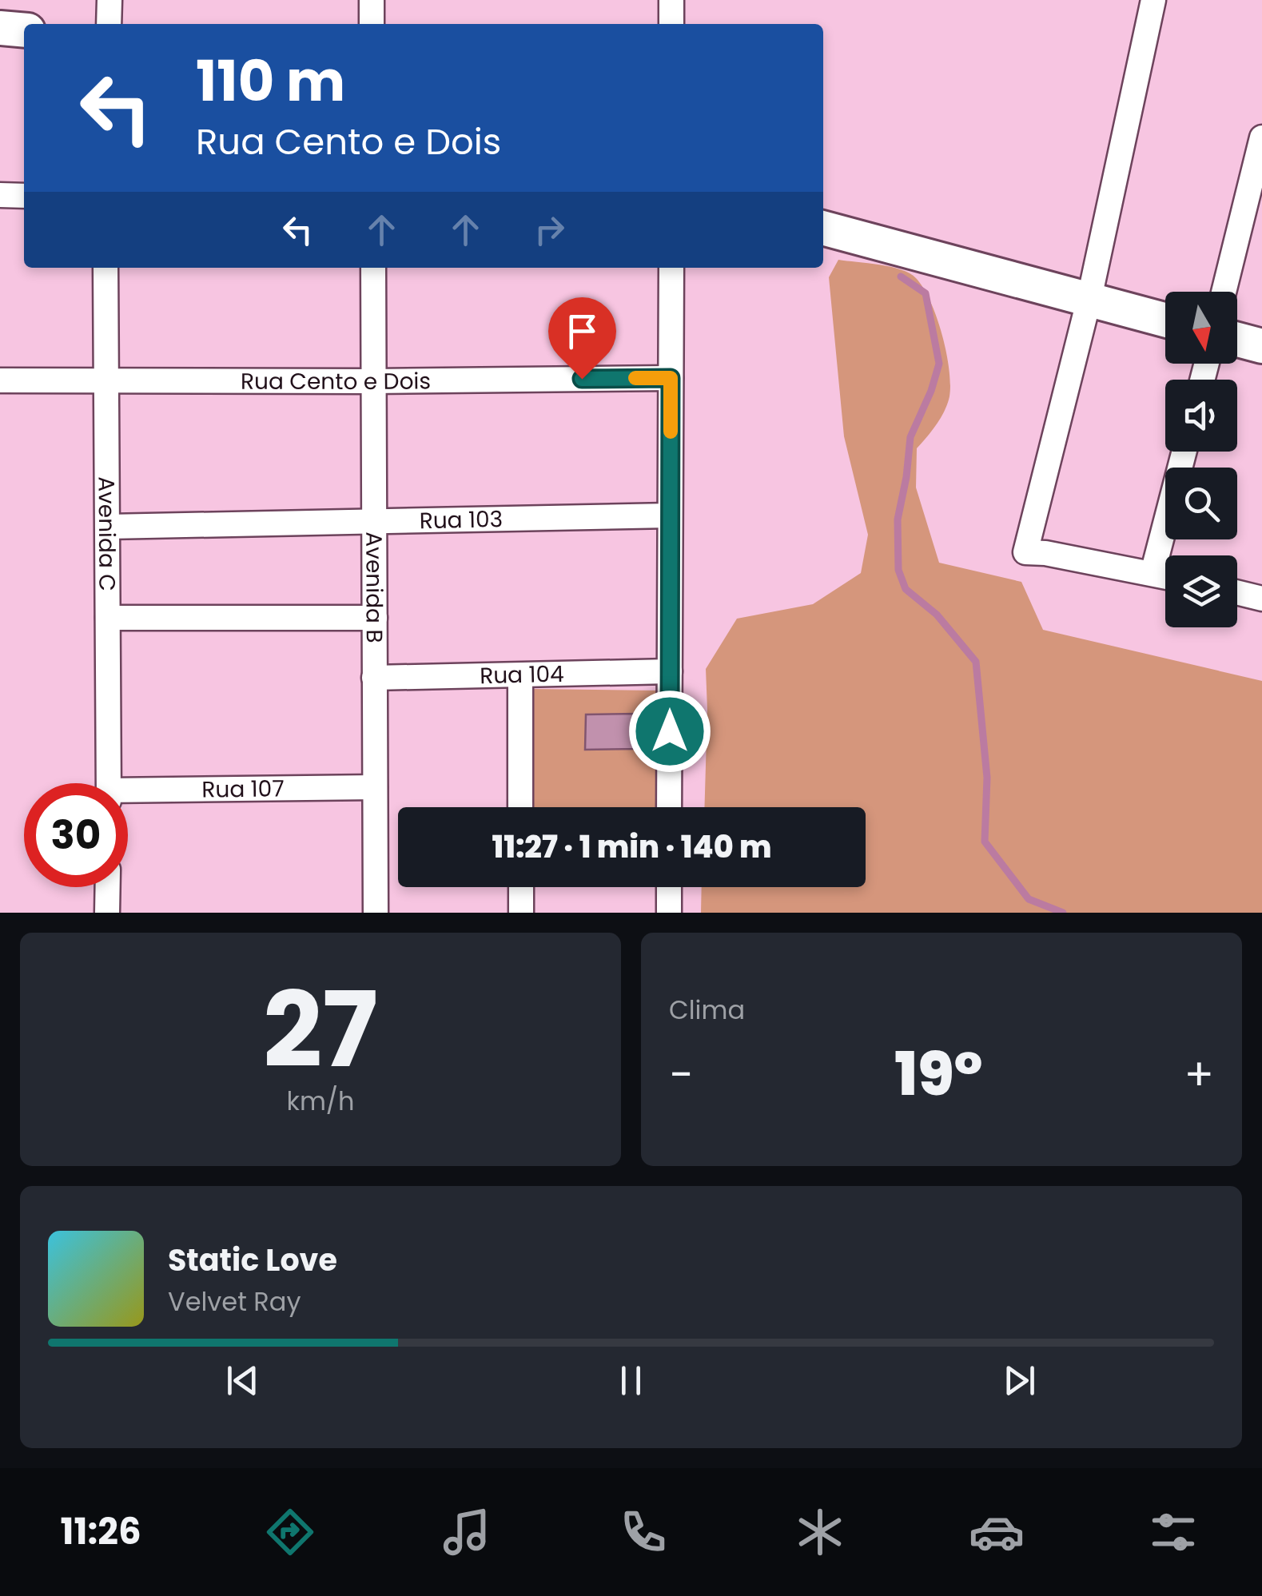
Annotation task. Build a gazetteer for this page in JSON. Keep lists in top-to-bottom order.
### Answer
{
  "streets": {
    "street": [
      "Rua Cento e Dois",
      "Rua 103",
      "Avenida C",
      "Avenida B",
      "Rua 104",
      "Rua 107"
    ]
  },
  "crossings": [
    ["Rua Cento e Dois", "Avenida C"],
    ["Rua Cento e Dois", "Avenida B"],
    ["Rua 103", "Avenida C"],
    ["Rua 103", "Avenida B"],
    ["Avenida B", "Rua 104"],
    ["Avenida B", "Rua 107"]
  ],
  "north": "bottom",
  "page": {
    "turn": ["110 m", "Rua Cento e Dois"],
    "limit": "30",
    "trip": "11:27 · 1 min · 140 m",
    "tile": [
      ["27", "km/h"],
      "Clima"
    ],
    "heat": ["−", "19°", "+"],
    "song": ["Static Love", "Velvet Ray"],
    "tabs": "11:26"
  }
}
